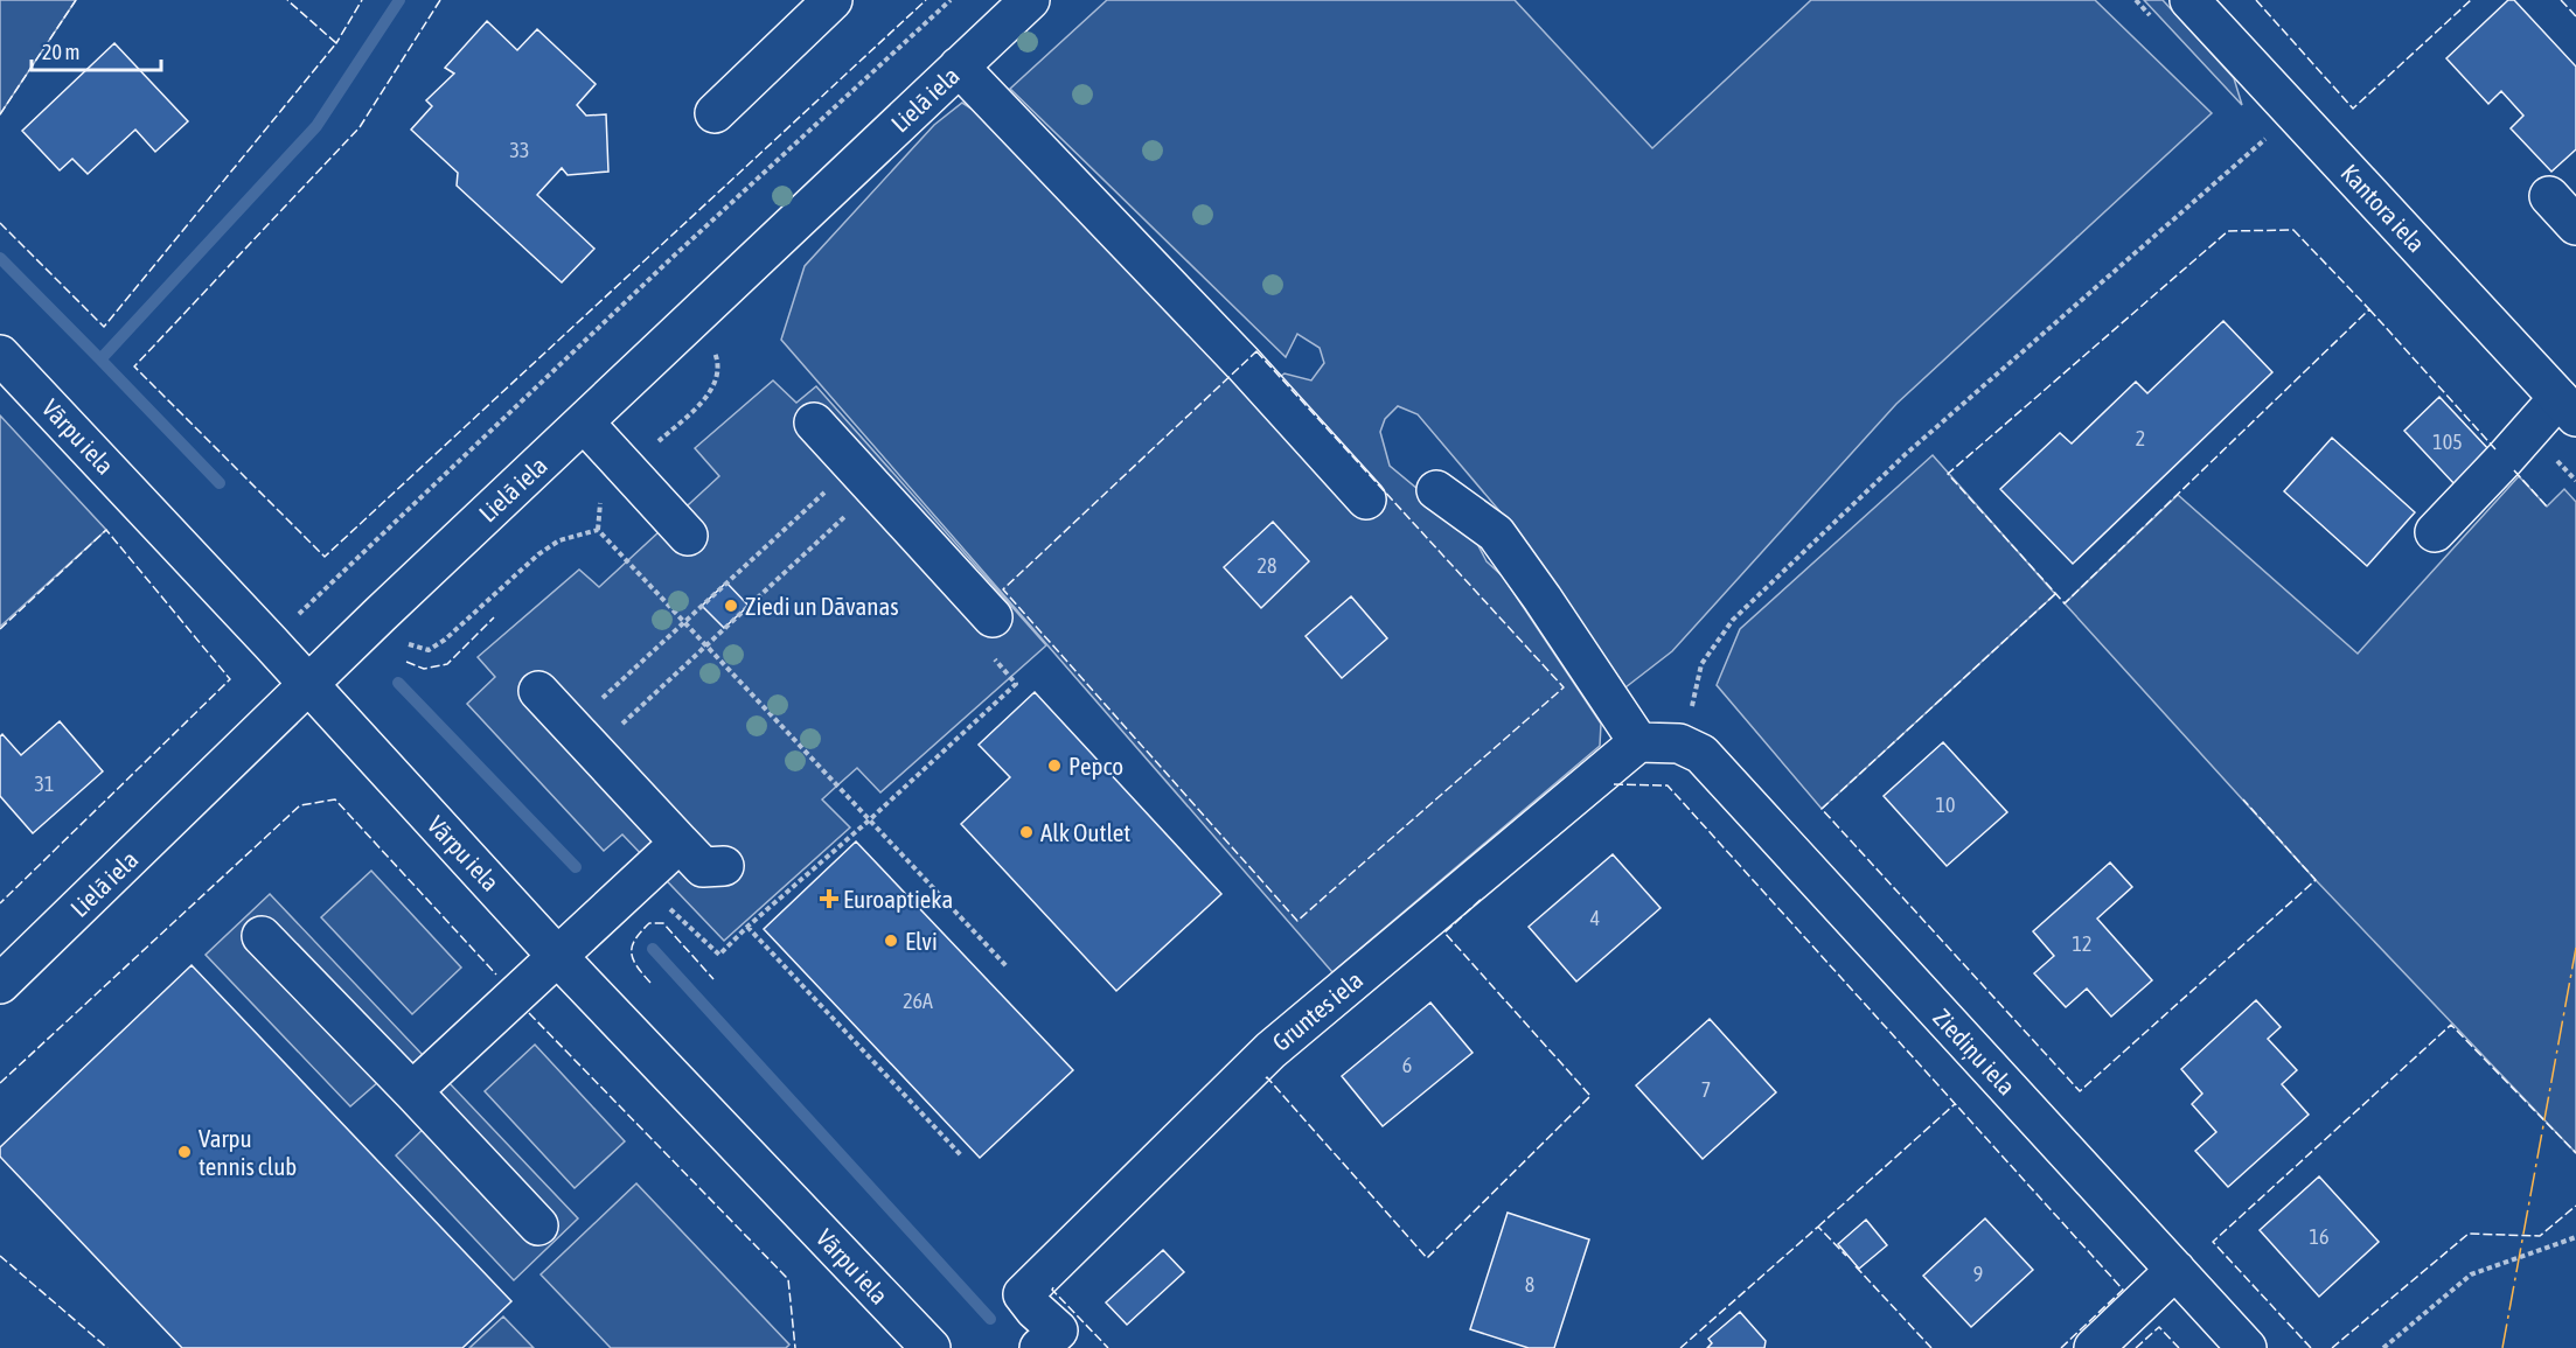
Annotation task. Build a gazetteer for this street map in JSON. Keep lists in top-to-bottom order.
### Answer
{
  "streets": {
    "street": [
      "Lielā iela",
      "Kantora iela",
      "Vārpu iela",
      "Gruntes iela",
      "Ziediņu iela"
    ]
  },
  "crossings": [
    ["Lielā iela", "Vārpu iela"]
  ],
  "places": {
    "other": [
      "Ziedi un Dāvanas",
      "Pepco",
      "Alk Outlet",
      "Elvi",
      "Varpu tennis club"
    ],
    "health": ["Euroaptieka"]
  },
  "house_numbers": [
    "33",
    "2",
    "105",
    "28",
    "31",
    "10",
    "4",
    "12",
    "26A",
    "6",
    "7",
    "16",
    "9",
    "8"
  ],
  "scale_bar": "20 m"
}
